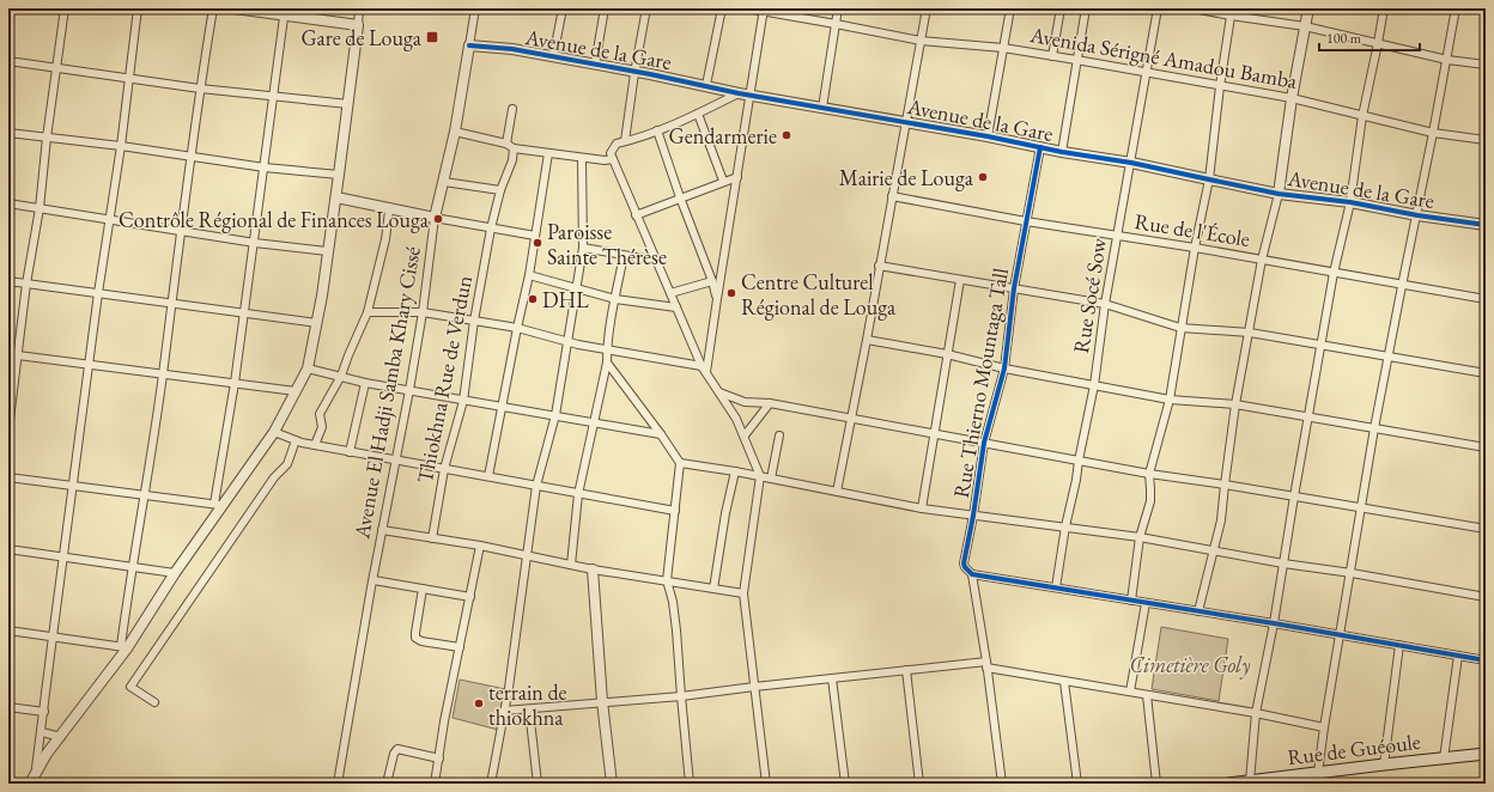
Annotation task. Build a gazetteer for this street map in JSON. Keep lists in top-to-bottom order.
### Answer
{
  "streets": {
    "main road": ["Rue de Guéoule"],
    "street": [
      "Avenue de la Gare",
      "Avenida Sérigné Amadou Bamba",
      "Rue de l'École",
      "Rue Socé Sow",
      "Thiokhna Rue de Verdun",
      "Rue Thierno Mountaga Tall",
      "Avenue El Hadji Samba Khary Cissé"
    ]
  },
  "crossings": [
    ["Avenue de la Gare", "Rue Socé Sow"],
    ["Avenue de la Gare", "Rue Thierno Mountaga Tall"],
    ["Avenue de la Gare", "Avenue El Hadji Samba Khary Cissé"],
    ["Avenida Sérigné Amadou Bamba", "Rue Socé Sow"],
    ["Rue de l'École", "Rue Socé Sow"],
    ["Rue de l'École", "Rue Thierno Mountaga Tall"]
  ],
  "parks": ["Cimetière Goly"],
  "places": {
    "transit": ["Gare de Louga"],
    "other": [
      "Gendarmerie",
      "Mairie de Louga",
      "Contrôle Régional de Finances Louga",
      "Paroisse Sainte Thérèse",
      "Centre Culturel Régional de Louga",
      "DHL",
      "terrain de thiokhna"
    ]
  },
  "scale_bar": "100 m"
}
